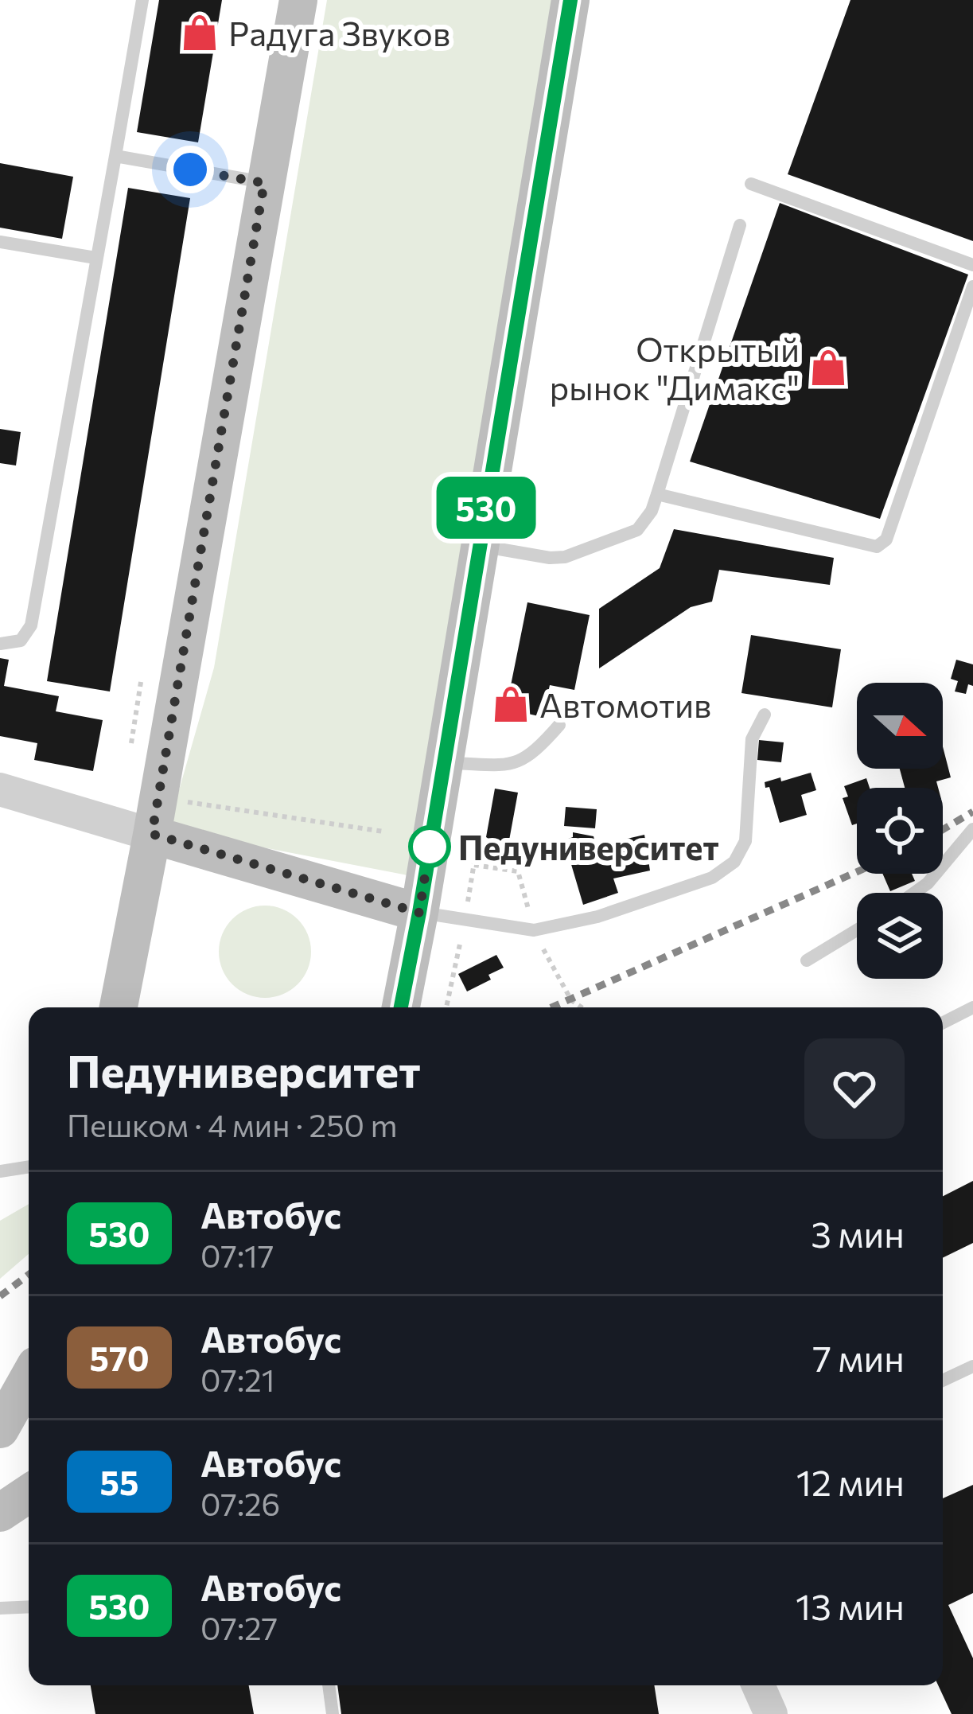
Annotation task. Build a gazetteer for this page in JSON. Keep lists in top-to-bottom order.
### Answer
{
  "places": {
    "shop": ["Радуга Звуков", "Открытый рынок \"Димакс\"", "Автомотив"],
    "other": ["Педуниверситет"]
  },
  "lines": ["bus line 530"],
  "north": "right",
  "page": {
    "on_map": "530",
    "heading": ["Педуниверситет", "Пешком · 4 мин · 250 m"],
    "list": [
      {
        "mark": "530",
        "name": "Автобус",
        "note": "07:17",
        "value": "3 мин"
      },
      {
        "mark": "570",
        "name": "Автобус",
        "note": "07:21",
        "value": "7 мин"
      },
      {
        "mark": "55",
        "name": "Автобус",
        "note": "07:26",
        "value": "12 мин"
      },
      {
        "mark": "530",
        "name": "Автобус",
        "note": "07:27",
        "value": "13 мин"
      }
    ]
  }
}
